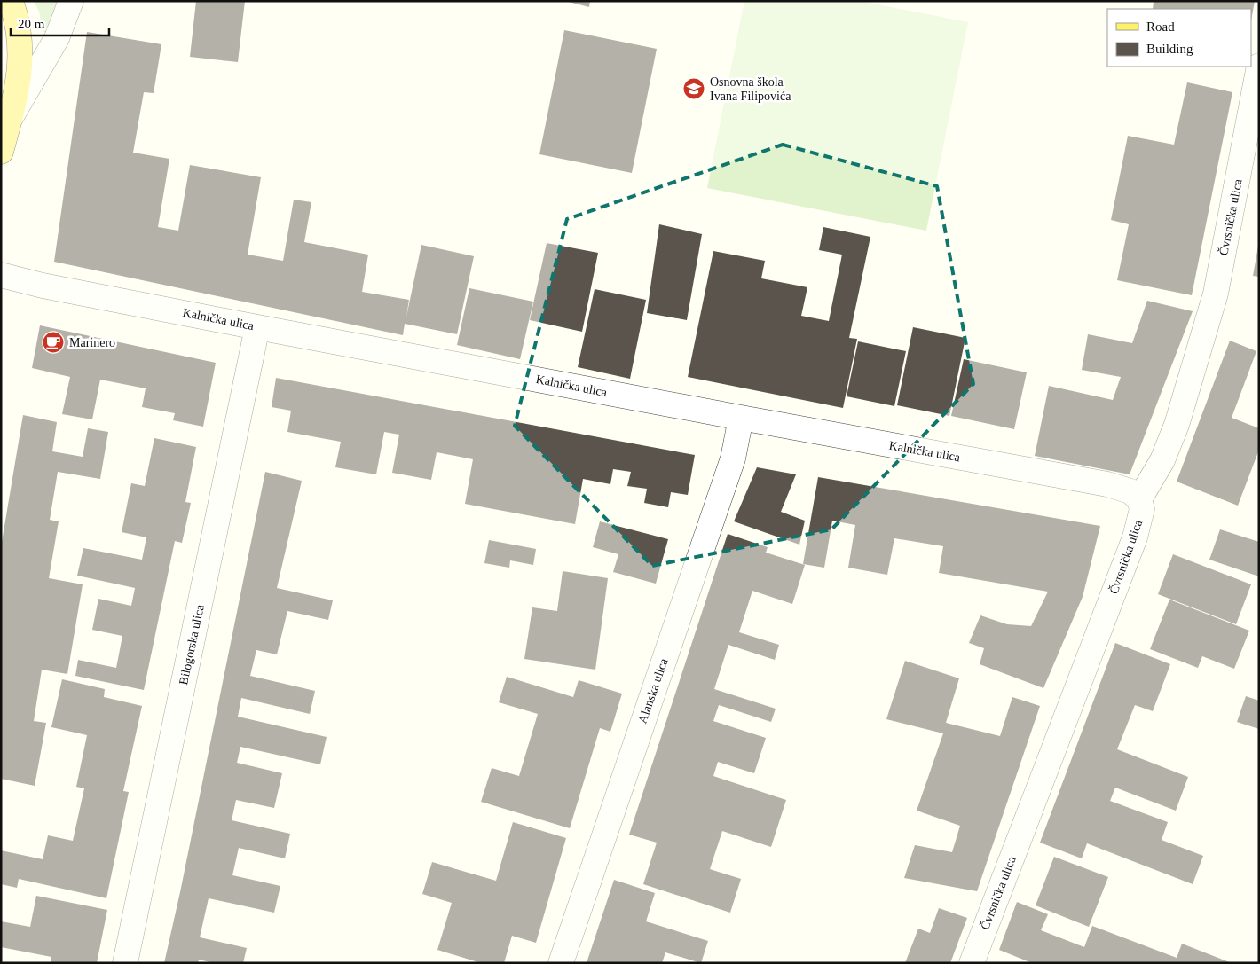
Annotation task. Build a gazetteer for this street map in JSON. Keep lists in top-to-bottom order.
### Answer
{
  "streets": {
    "street": [
      "Čvrsnička ulica",
      "Kalnička ulica",
      "Bilogorska ulica",
      "Alanska ulica"
    ]
  },
  "crossings": [
    ["Čvrsnička ulica", "Kalnička ulica"],
    ["Kalnička ulica", "Bilogorska ulica"],
    ["Kalnička ulica", "Alanska ulica"]
  ],
  "places": {
    "school or university": ["Osnovna škola Ivana Filipovića"],
    "cafe": ["Marinero"]
  },
  "legend": ["Road", "Building"],
  "scale_bar": "20 m"
}
